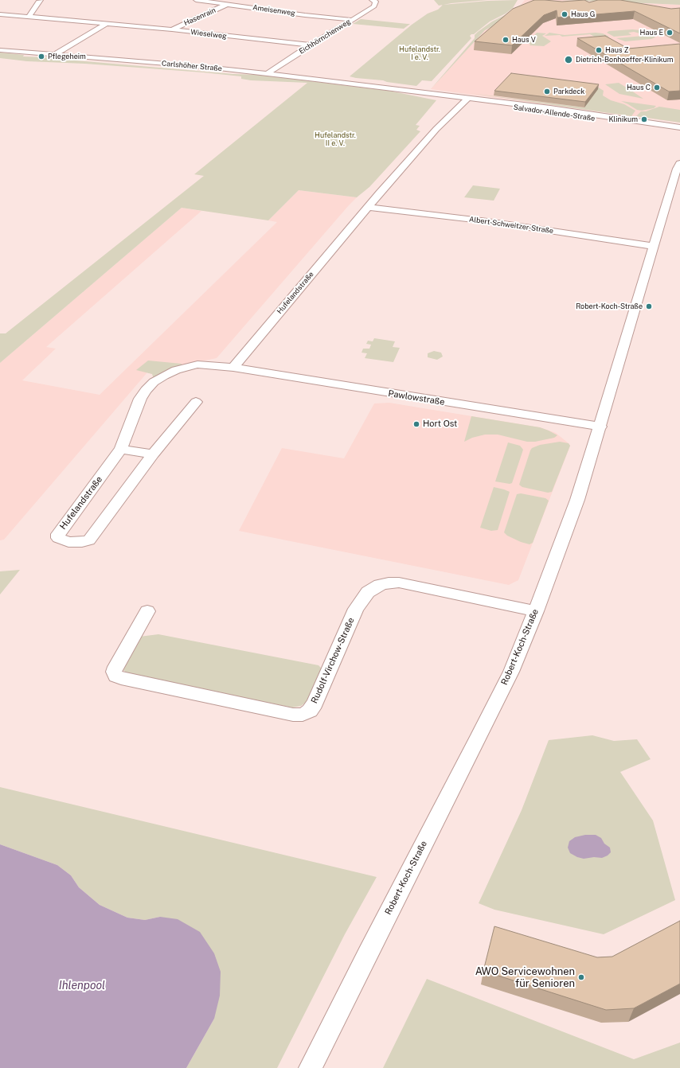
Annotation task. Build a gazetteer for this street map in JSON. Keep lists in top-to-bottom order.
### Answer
{
  "streets": {
    "street": [
      "Ameisenweg",
      "Hasenrain",
      "Wieselweg",
      "Eichhörnchenweg",
      "Carlshöher Straße",
      "Salvador-Allende-Straße",
      "Albert-Schweitzer-Straße",
      "Hufelandstraße",
      "Pawlowstraße",
      "Robert-Koch-Straße",
      "Rudolf-Virchow-Straße"
    ]
  },
  "crossings": [
    ["Ameisenweg", "Hasenrain"],
    ["Ameisenweg", "Eichhörnchenweg"],
    ["Hasenrain", "Wieselweg"],
    ["Wieselweg", "Eichhörnchenweg"],
    ["Eichhörnchenweg", "Carlshöher Straße"],
    ["Carlshöher Straße", "Salvador-Allende-Straße"],
    ["Salvador-Allende-Straße", "Hufelandstraße"],
    ["Albert-Schweitzer-Straße", "Hufelandstraße"],
    ["Albert-Schweitzer-Straße", "Robert-Koch-Straße"],
    ["Hufelandstraße", "Pawlowstraße"],
    ["Pawlowstraße", "Robert-Koch-Straße"],
    ["Robert-Koch-Straße", "Rudolf-Virchow-Straße"]
  ],
  "water": ["Ihlenpool"],
  "parks": ["Hufelandstr. I e. V.", "Hufelandstr. II e. V."],
  "places": [
    "Haus G",
    "Haus E",
    "Haus V",
    "Haus Z",
    "Pflegeheim",
    "Dietrich-Bonhoeffer-Klinikum",
    "Haus C",
    "Parkdeck",
    "Klinikum",
    "Robert-Koch-Straße",
    "Hort Ost",
    "AWO Servicewohnen für Senioren"
  ]
}
